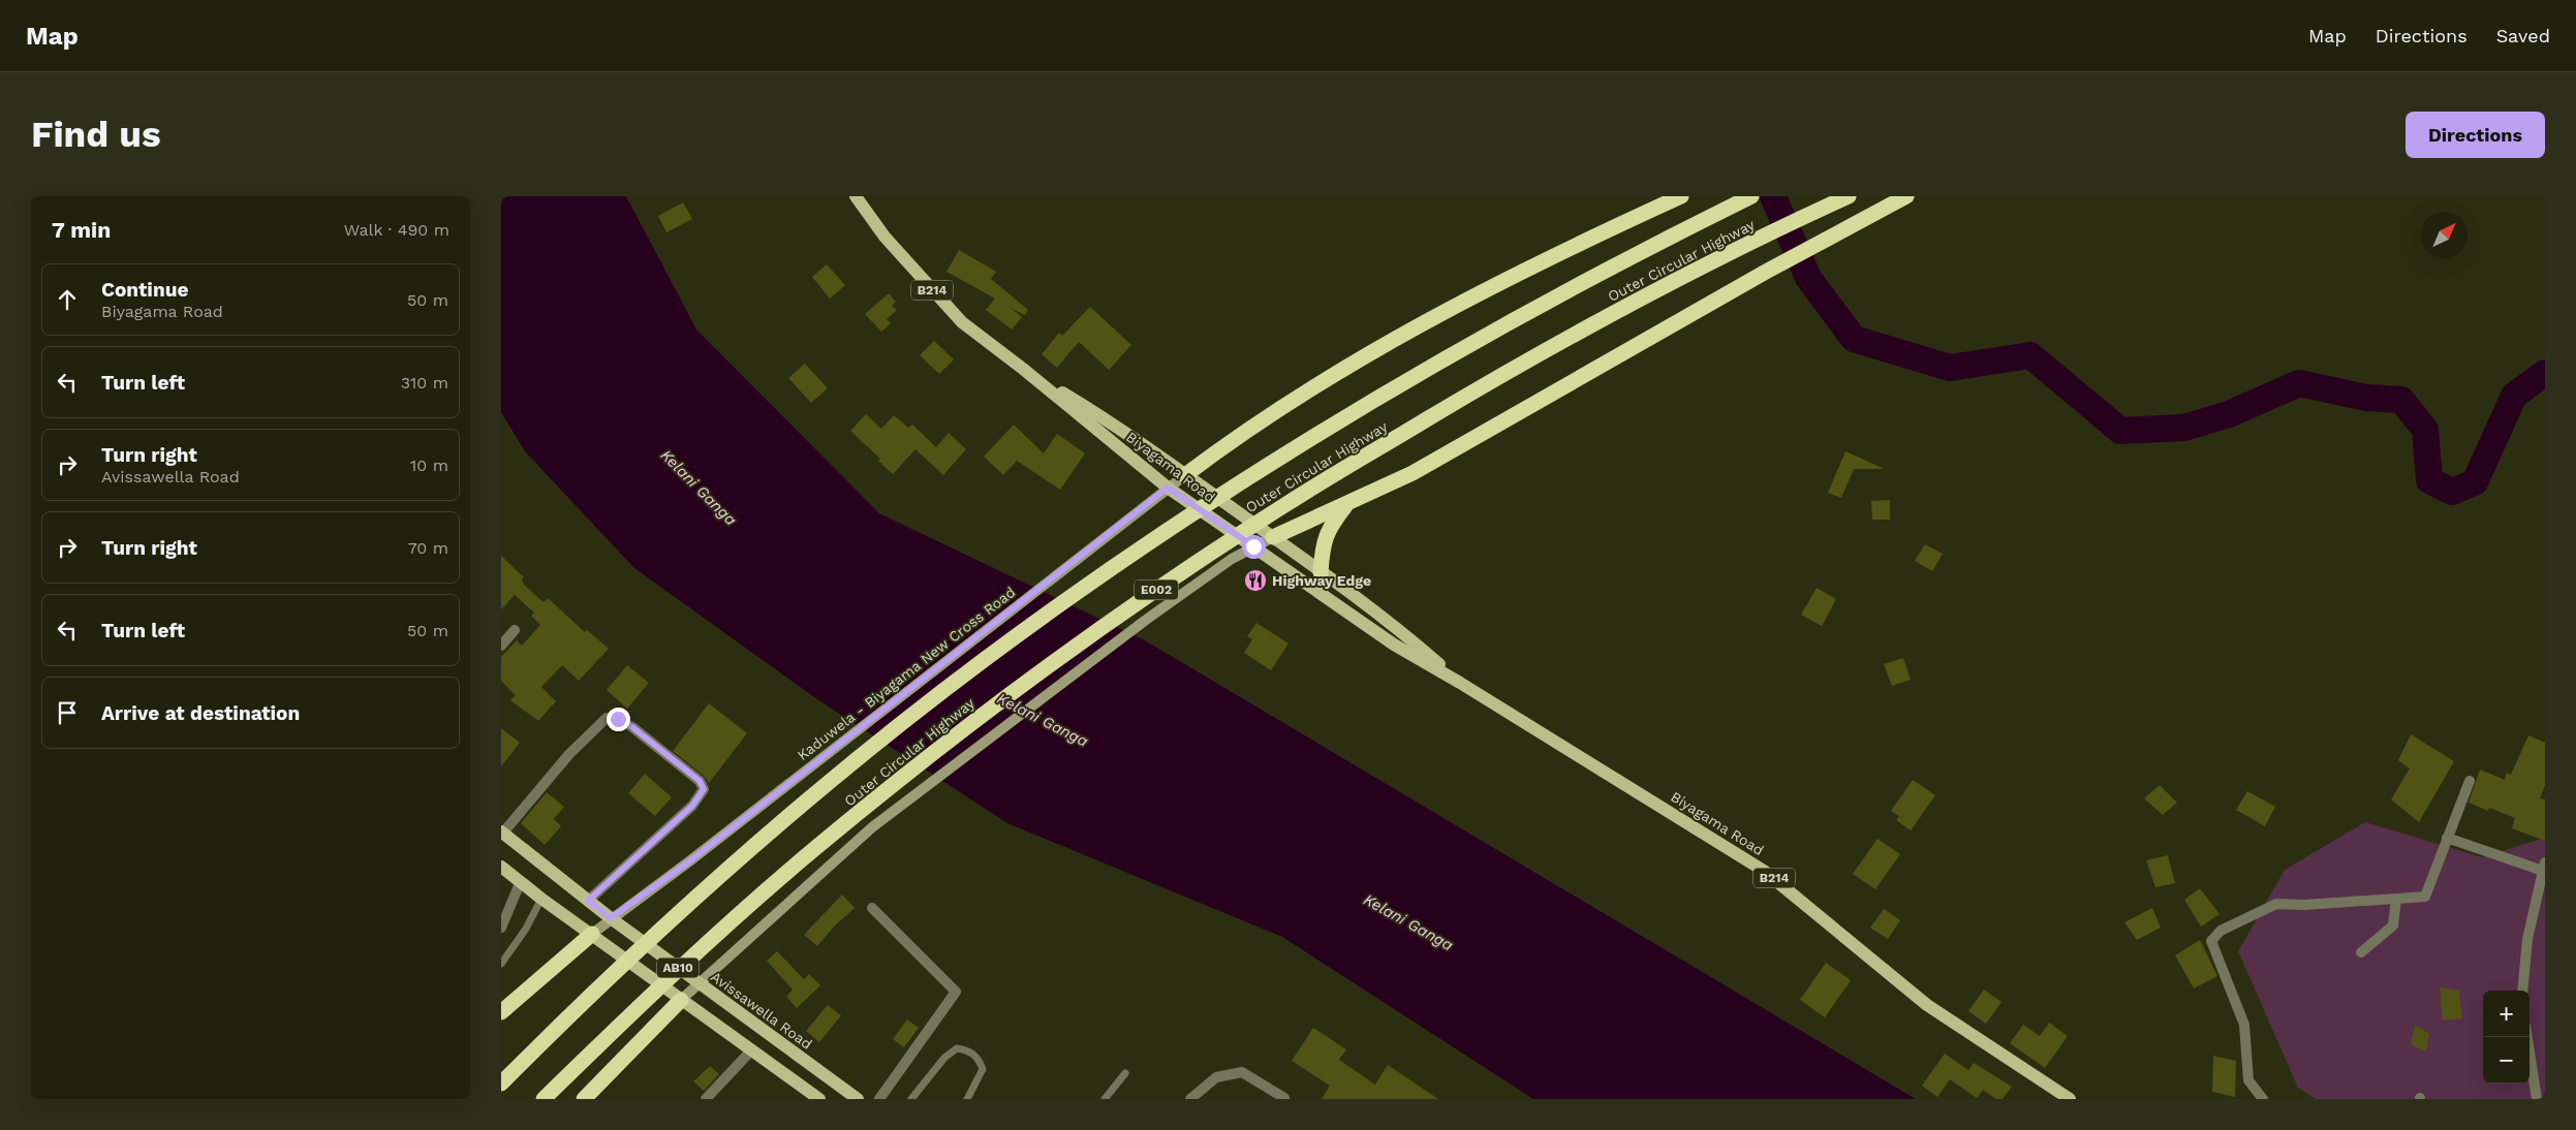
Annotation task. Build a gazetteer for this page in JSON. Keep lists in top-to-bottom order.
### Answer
{
  "streets": {
    "highway": ["Outer Circular Highway", "E002"],
    "main road": [
      "B214",
      "Biyagama Road",
      "AB10",
      "Avissawella Road"
    ],
    "street": ["Kaduwela - Biyagama New Cross Road"]
  },
  "crossings": [
    ["Biyagama Road", "Kaduwela - Biyagama New Cross Road"],
    ["Kaduwela - Biyagama New Cross Road", "AB10"],
    ["Kaduwela - Biyagama New Cross Road", "Avissawella Road"]
  ],
  "water": ["Kelani Ganga"],
  "places": {
    "restaurant": ["Highway Edge"]
  },
  "north": "top right",
  "page": {
    "header": "Map",
    "nav": ["Map", "Directions", "Saved"],
    "buttons": "Directions",
    "title": "Find us",
    "heading": ["7 min", "Walk · 490 m"],
    "list": [
      ["Continue", "Biyagama Road", "50 m"],
      ["Turn left", "310 m"],
      ["Turn right", "Avissawella Road", "10 m"],
      ["Turn right", "70 m"],
      ["Turn left", "50 m"],
      "Arrive at destination"
    ],
    "map_buttons": ["+", "−"]
  }
}
